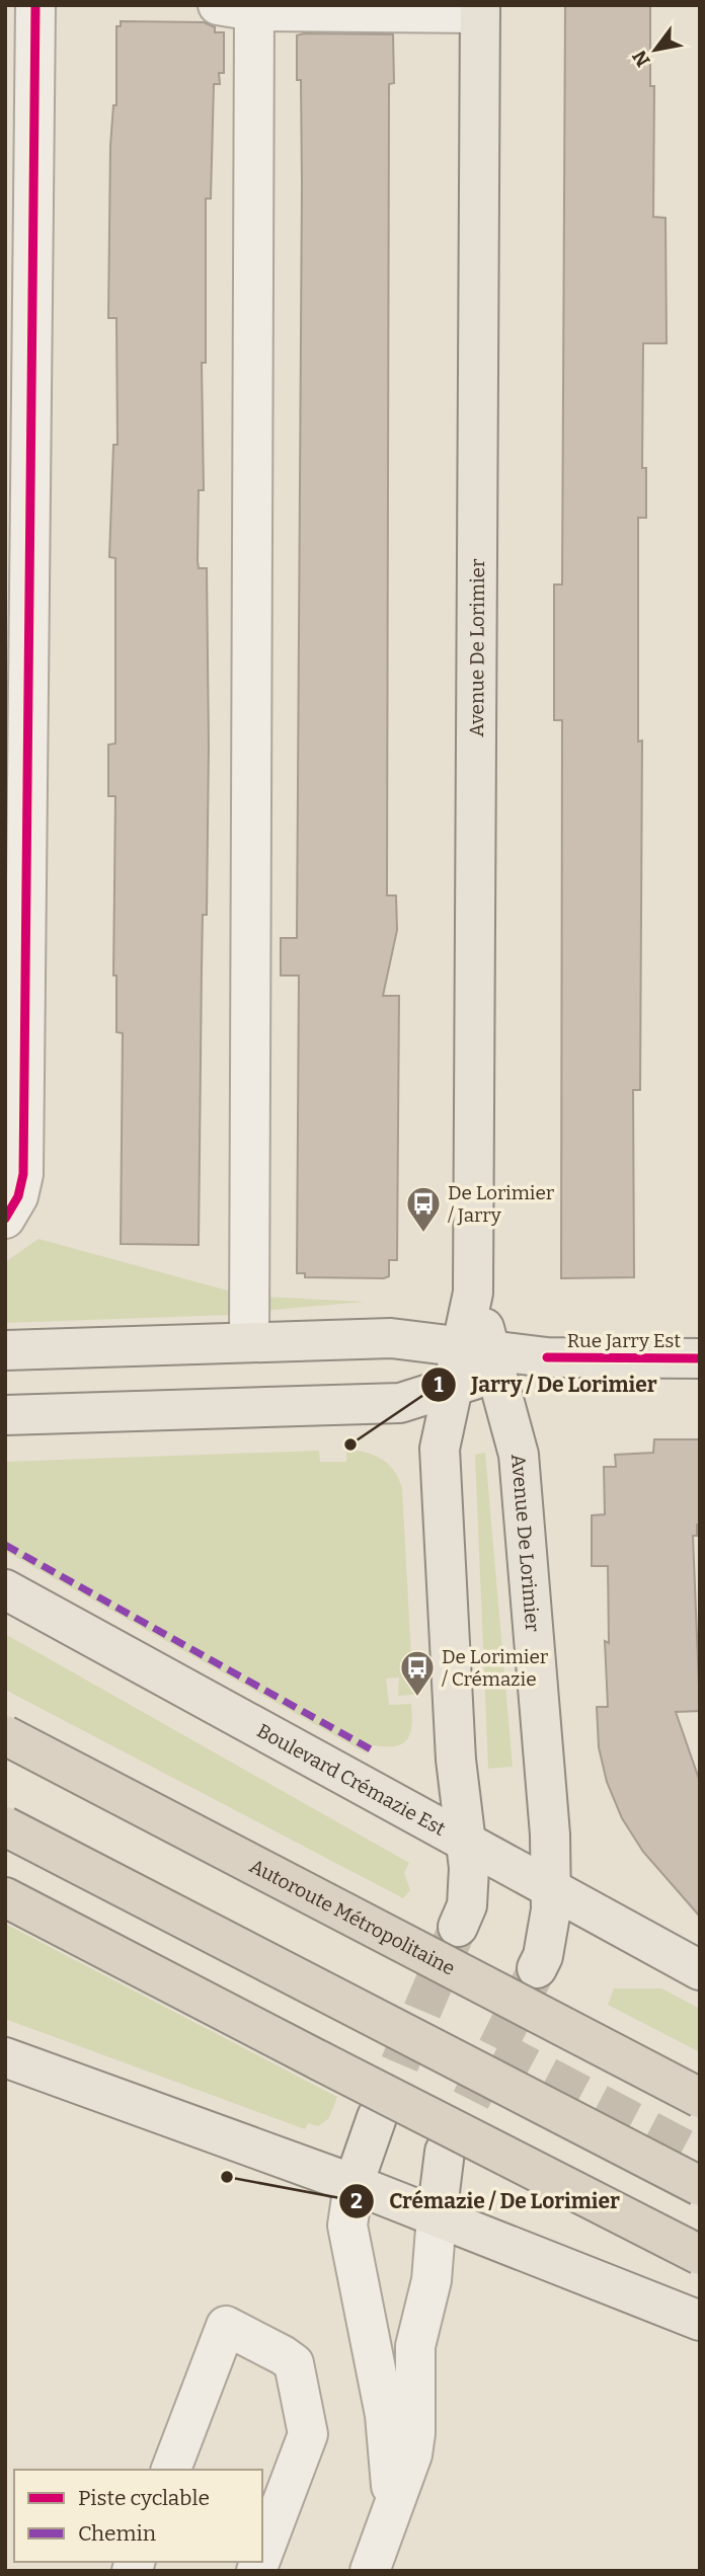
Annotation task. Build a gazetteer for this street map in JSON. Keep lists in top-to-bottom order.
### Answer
{
  "streets": {
    "highway": ["Autoroute Métropolitaine"],
    "main road": ["Avenue De Lorimier", "Rue Jarry Est", "Boulevard Crémazie Est"]
  },
  "crossings": [
    ["Avenue De Lorimier", "Rue Jarry Est"],
    ["Avenue De Lorimier", "Boulevard Crémazie Est"]
  ],
  "places": {
    "bus stop": ["De Lorimier / Jarry", "De Lorimier / Crémazie"],
    "other": ["Jarry / De Lorimier", "Crémazie / De Lorimier"]
  },
  "legend": ["Piste cyclable", "Chemin"],
  "north": "bottom left"
}
